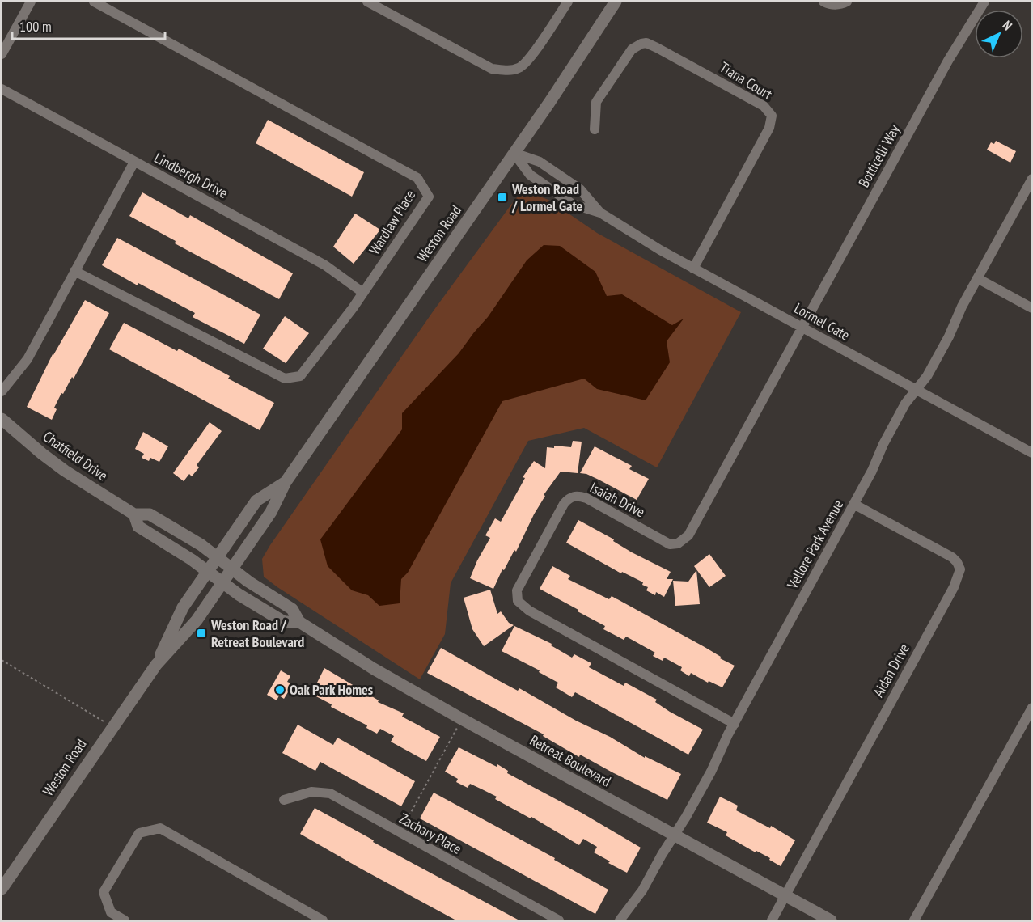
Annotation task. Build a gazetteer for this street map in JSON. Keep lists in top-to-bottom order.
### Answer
{
  "streets": {
    "main road": ["Weston Road", "Chatfield Drive", "Retreat Boulevard"],
    "street": [
      "Tiana Court",
      "Botticelli Way",
      "Lindbergh Drive",
      "Wardlaw Place",
      "Lormel Gate",
      "Isaiah Drive",
      "Vellore Park Avenue",
      "Aidan Drive",
      "Zachary Place"
    ]
  },
  "crossings": [
    ["Tiana Court", "Lormel Gate"],
    ["Botticelli Way", "Lormel Gate"],
    ["Botticelli Way", "Isaiah Drive"],
    ["Lindbergh Drive", "Wardlaw Place"],
    ["Weston Road", "Lormel Gate"],
    ["Weston Road", "Chatfield Drive"],
    ["Weston Road", "Retreat Boulevard"],
    ["Lormel Gate", "Isaiah Drive"],
    ["Lormel Gate", "Vellore Park Avenue"],
    ["Chatfield Drive", "Retreat Boulevard"],
    ["Isaiah Drive", "Vellore Park Avenue"],
    ["Vellore Park Avenue", "Aidan Drive"],
    ["Vellore Park Avenue", "Retreat Boulevard"],
    ["Aidan Drive", "Retreat Boulevard"]
  ],
  "places": {
    "transit": ["Weston Road / Lormel Gate", "Weston Road / Retreat Boulevard"],
    "other": ["Oak Park Homes"]
  },
  "scale_bar": "100 m",
  "north": "top right"
}
